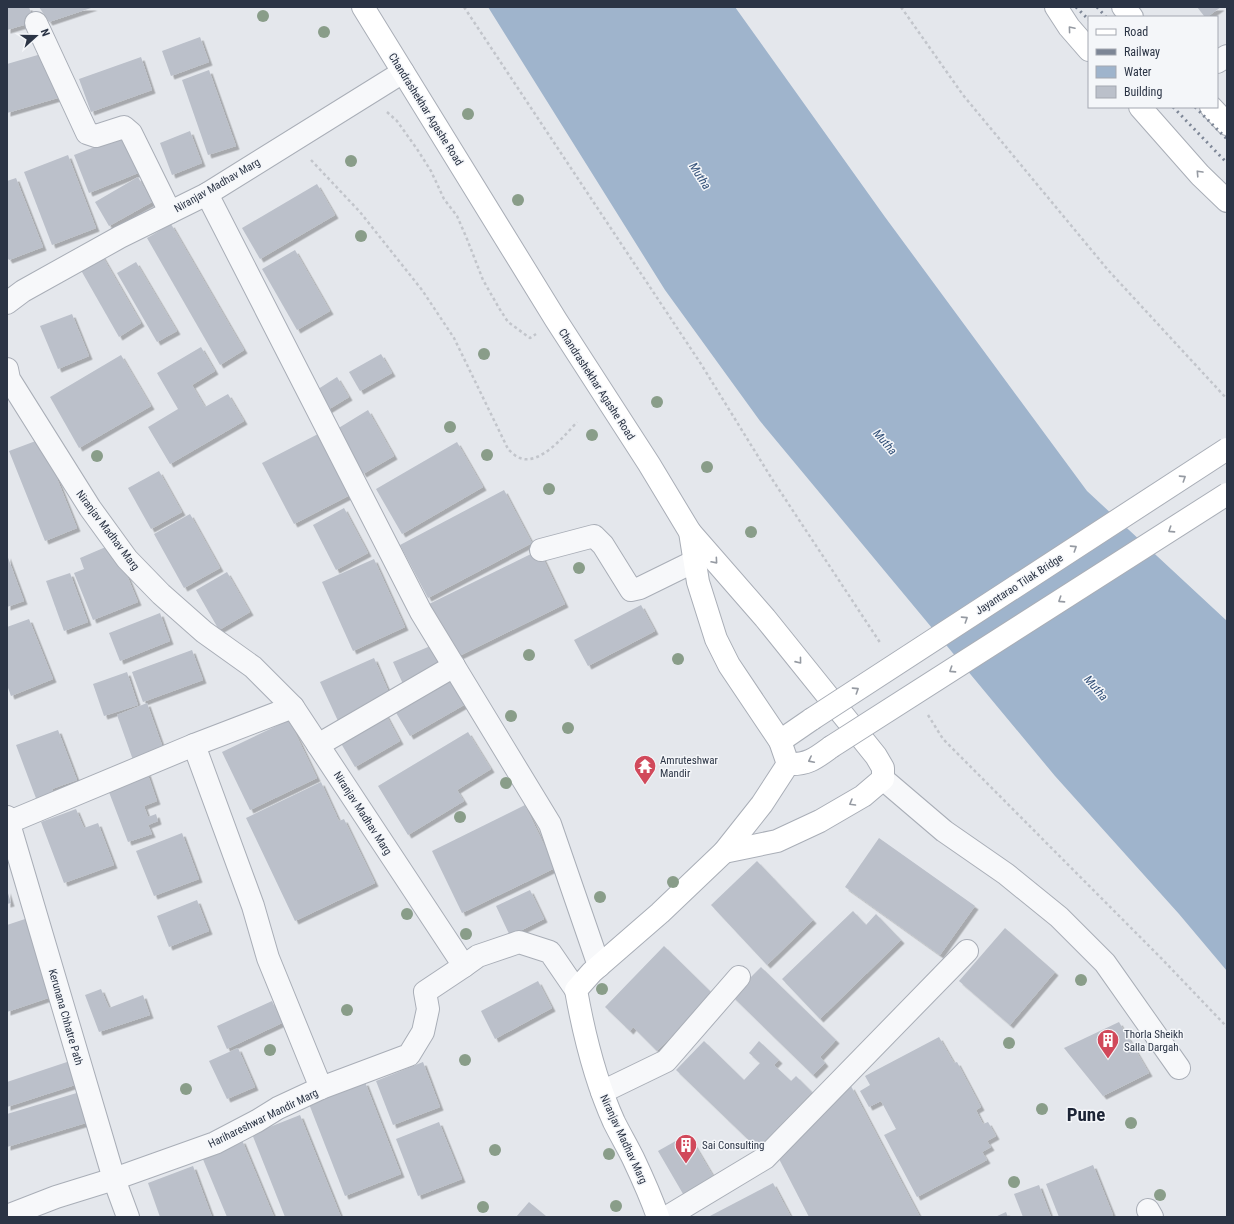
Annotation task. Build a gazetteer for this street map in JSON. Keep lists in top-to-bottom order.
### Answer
{
  "streets": {
    "street": [
      "Chandrashekhar Agashe Road",
      "Niranjav Madhav Marg",
      "Jayantarao Tilak Bridge",
      "Kerunana Chhatre Path",
      "Harihareshwar Mandir Marg"
    ]
  },
  "crossings": [
    ["Chandrashekhar Agashe Road", "Niranjav Madhav Marg"],
    ["Chandrashekhar Agashe Road", "Jayantarao Tilak Bridge"],
    ["Niranjav Madhav Marg", "Harihareshwar Mandir Marg"],
    ["Kerunana Chhatre Path", "Harihareshwar Mandir Marg"]
  ],
  "districts": ["Pune"],
  "water": ["Mutha"],
  "places": {
    "temple": ["Amruteshwar Mandir"],
    "building": ["Thorla Sheikh Salla Dargah", "Sai Consulting"]
  },
  "legend": [
    "Road",
    "Railway",
    "Water",
    "Building"
  ],
  "north": "right"
}
